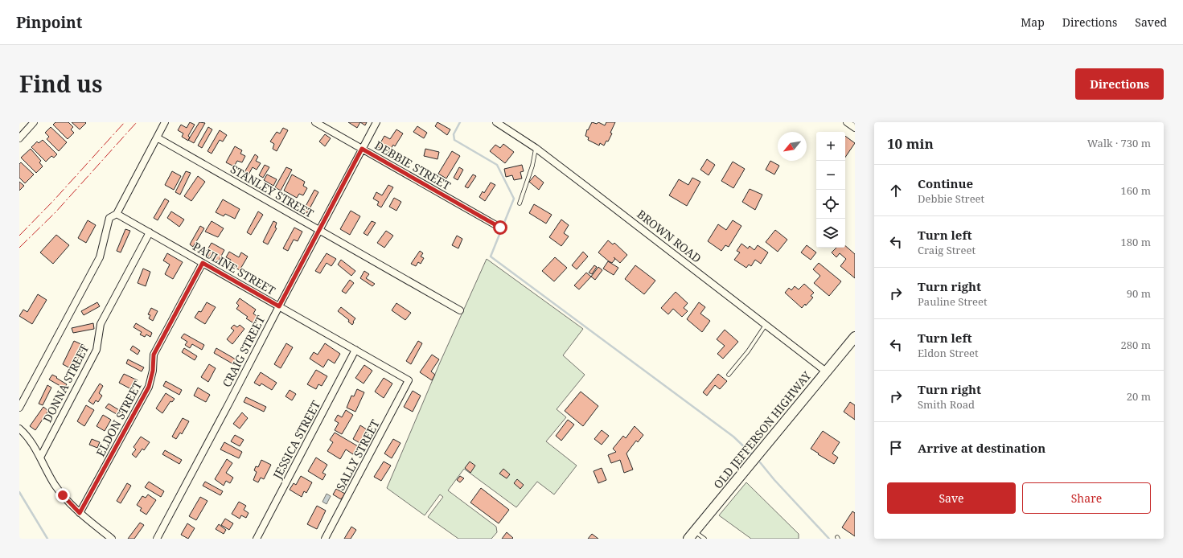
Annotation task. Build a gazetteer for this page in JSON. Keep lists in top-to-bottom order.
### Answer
{
  "streets": {
    "main road": ["OLD JEFFERSON HIGHWAY"],
    "street": [
      "DEBBIE STREET",
      "STANLEY STREET",
      "BROWN ROAD",
      "PAULINE STREET",
      "CRAIG STREET",
      "DONNA STREET",
      "ELDON STREET",
      "JESSICA STREET",
      "SALLY STREET"
    ]
  },
  "crossings": [
    ["DEBBIE STREET", "CRAIG STREET"],
    ["STANLEY STREET", "CRAIG STREET"],
    ["BROWN ROAD", "OLD JEFFERSON HIGHWAY"],
    ["PAULINE STREET", "CRAIG STREET"],
    ["PAULINE STREET", "DONNA STREET"],
    ["PAULINE STREET", "ELDON STREET"],
    ["PAULINE STREET", "JESSICA STREET"],
    ["PAULINE STREET", "SALLY STREET"]
  ],
  "north": "bottom left",
  "page": {
    "header": "Pinpoint",
    "nav": ["Map", "Directions", "Saved"],
    "title": "Find us",
    "buttons": [
      "Directions",
      ["Save", "Share"]
    ],
    "heading": ["10 min", "Walk · 730 m"],
    "map_buttons": ["+", "−"],
    "list": [
      ["Continue", "Debbie Street", "160 m"],
      ["Turn left", "Craig Street", "180 m"],
      ["Turn right", "Pauline Street", "90 m"],
      ["Turn left", "Eldon Street", "280 m"],
      ["Turn right", "Smith Road", "20 m"],
      "Arrive at destination"
    ]
  }
}
